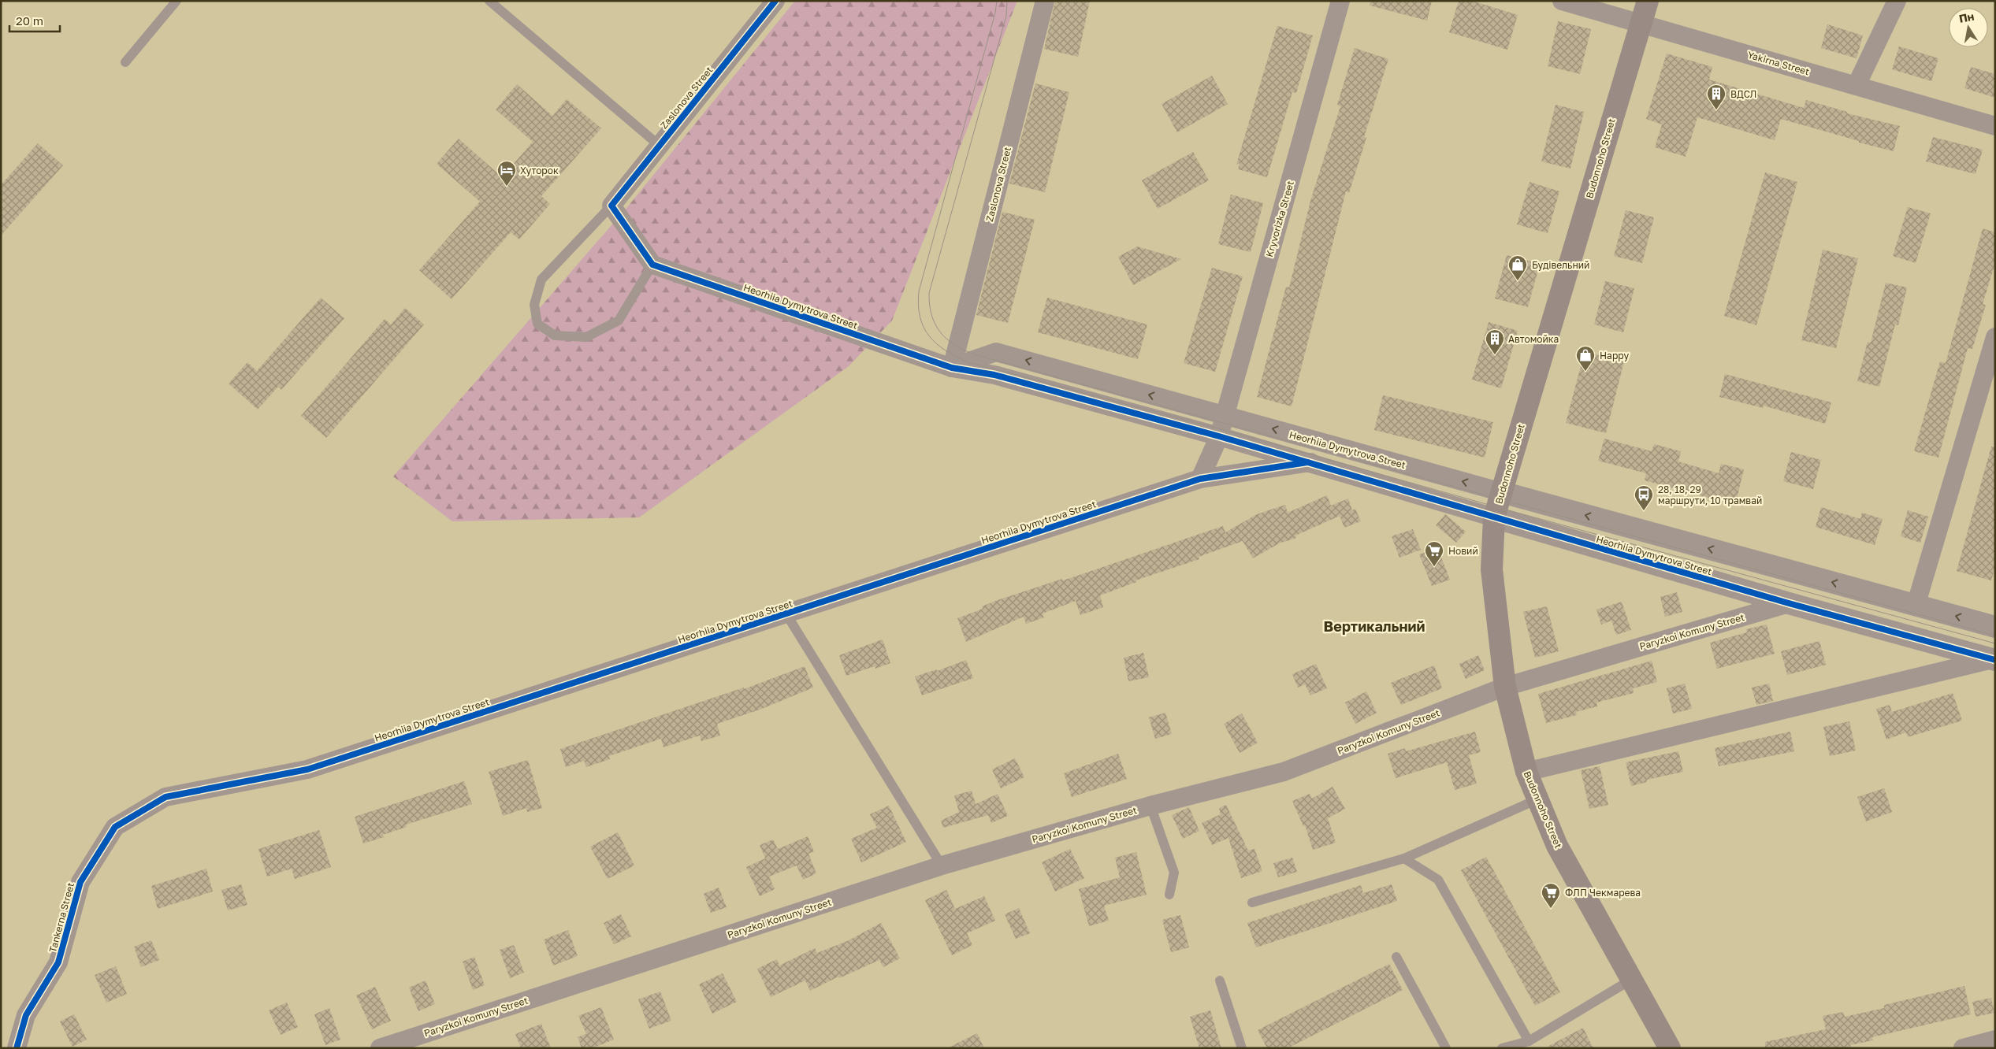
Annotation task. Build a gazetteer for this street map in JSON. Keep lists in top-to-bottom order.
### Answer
{
  "streets": {
    "main road": ["Budonnoho Street"],
    "street": [
      "Yakirna Street",
      "Zaslonova Street",
      "Kryvorizka Street",
      "Heorhiia Dymytrova Street",
      "Paryzkoi Komuny Street",
      "Tankerna Street"
    ]
  },
  "crossings": [
    ["Yakirna Street", "Budonnoho Street"],
    ["Zaslonova Street", "Heorhiia Dymytrova Street"],
    ["Budonnoho Street", "Heorhiia Dymytrova Street"],
    ["Budonnoho Street", "Paryzkoi Komuny Street"],
    ["Kryvorizka Street", "Heorhiia Dymytrova Street"],
    ["Heorhiia Dymytrova Street", "Paryzkoi Komuny Street"],
    ["Heorhiia Dymytrova Street", "Tankerna Street"]
  ],
  "districts": ["Вертикальний"],
  "places": {
    "building": ["ВДСЛ", "Автомойка"],
    "hotel": ["Хуторок"],
    "shop": ["Будівельний", "Happy"],
    "bus stop": ["28, 18, 29 маршрути, 10 трамвай"],
    "supermarket": ["Новий", "ФЛП Чекмарева"]
  },
  "scale_bar": "20 m",
  "north": "top"
}
